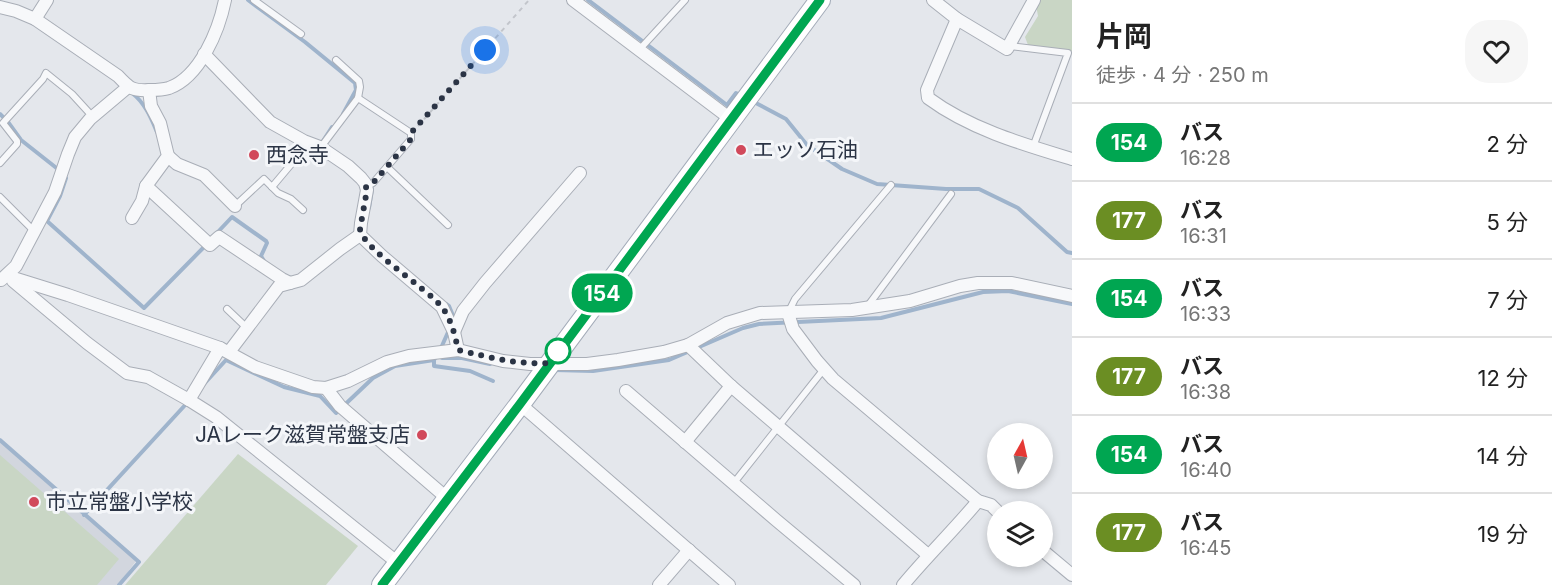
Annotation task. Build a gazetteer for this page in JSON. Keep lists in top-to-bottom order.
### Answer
{
  "places": [
    "エッソ石油",
    "西念寺",
    "JAレーク滋賀常盤支店",
    "市立常盤小学校"
  ],
  "lines": ["bus line 154"],
  "north": "top",
  "page": {
    "on_map": "154",
    "heading": ["片岡", "徒歩 · 4 分 · 250 m"],
    "list": [
      {
        "mark": "154",
        "name": "バス",
        "note": "16:28",
        "value": "2 分"
      },
      {
        "mark": "177",
        "name": "バス",
        "note": "16:31",
        "value": "5 分"
      },
      {
        "mark": "154",
        "name": "バス",
        "note": "16:33",
        "value": "7 分"
      },
      {
        "mark": "177",
        "name": "バス",
        "note": "16:38",
        "value": "12 分"
      },
      {
        "mark": "154",
        "name": "バス",
        "note": "16:40",
        "value": "14 分"
      },
      {
        "mark": "177",
        "name": "バス",
        "note": "16:45",
        "value": "19 分"
      }
    ]
  }
}
